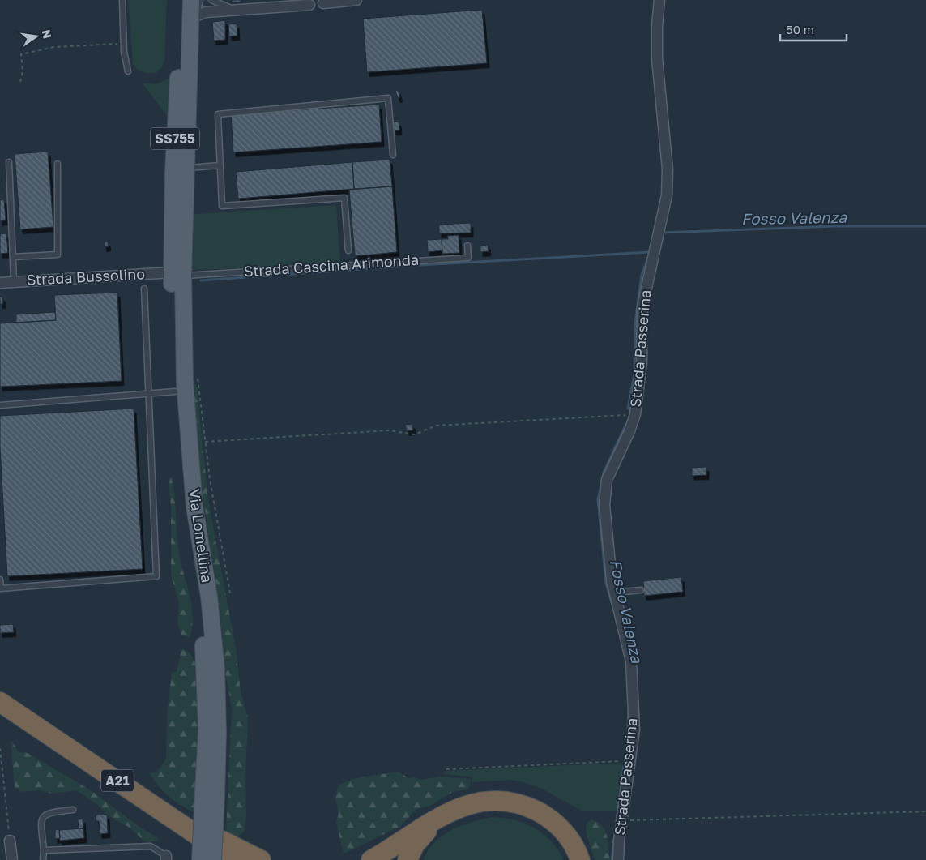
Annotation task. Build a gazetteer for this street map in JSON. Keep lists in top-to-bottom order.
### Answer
{
  "streets": {
    "highway": ["A21"],
    "main road": ["SS755", "Via Lomellina"],
    "street": ["Strada Bussolino", "Strada Passerina"],
    "lane": ["Strada Cascina Arimonda"]
  },
  "crossings": [
    ["SS755", "Strada Cascina Arimonda"],
    ["SS755", "Strada Bussolino"],
    ["SS755", "Via Lomellina"],
    ["Strada Cascina Arimonda", "Strada Bussolino"],
    ["Strada Cascina Arimonda", "Via Lomellina"],
    ["Strada Bussolino", "Via Lomellina"]
  ],
  "water": ["Fosso Valenza"],
  "scale_bar": "50 m",
  "north": "right"
}
